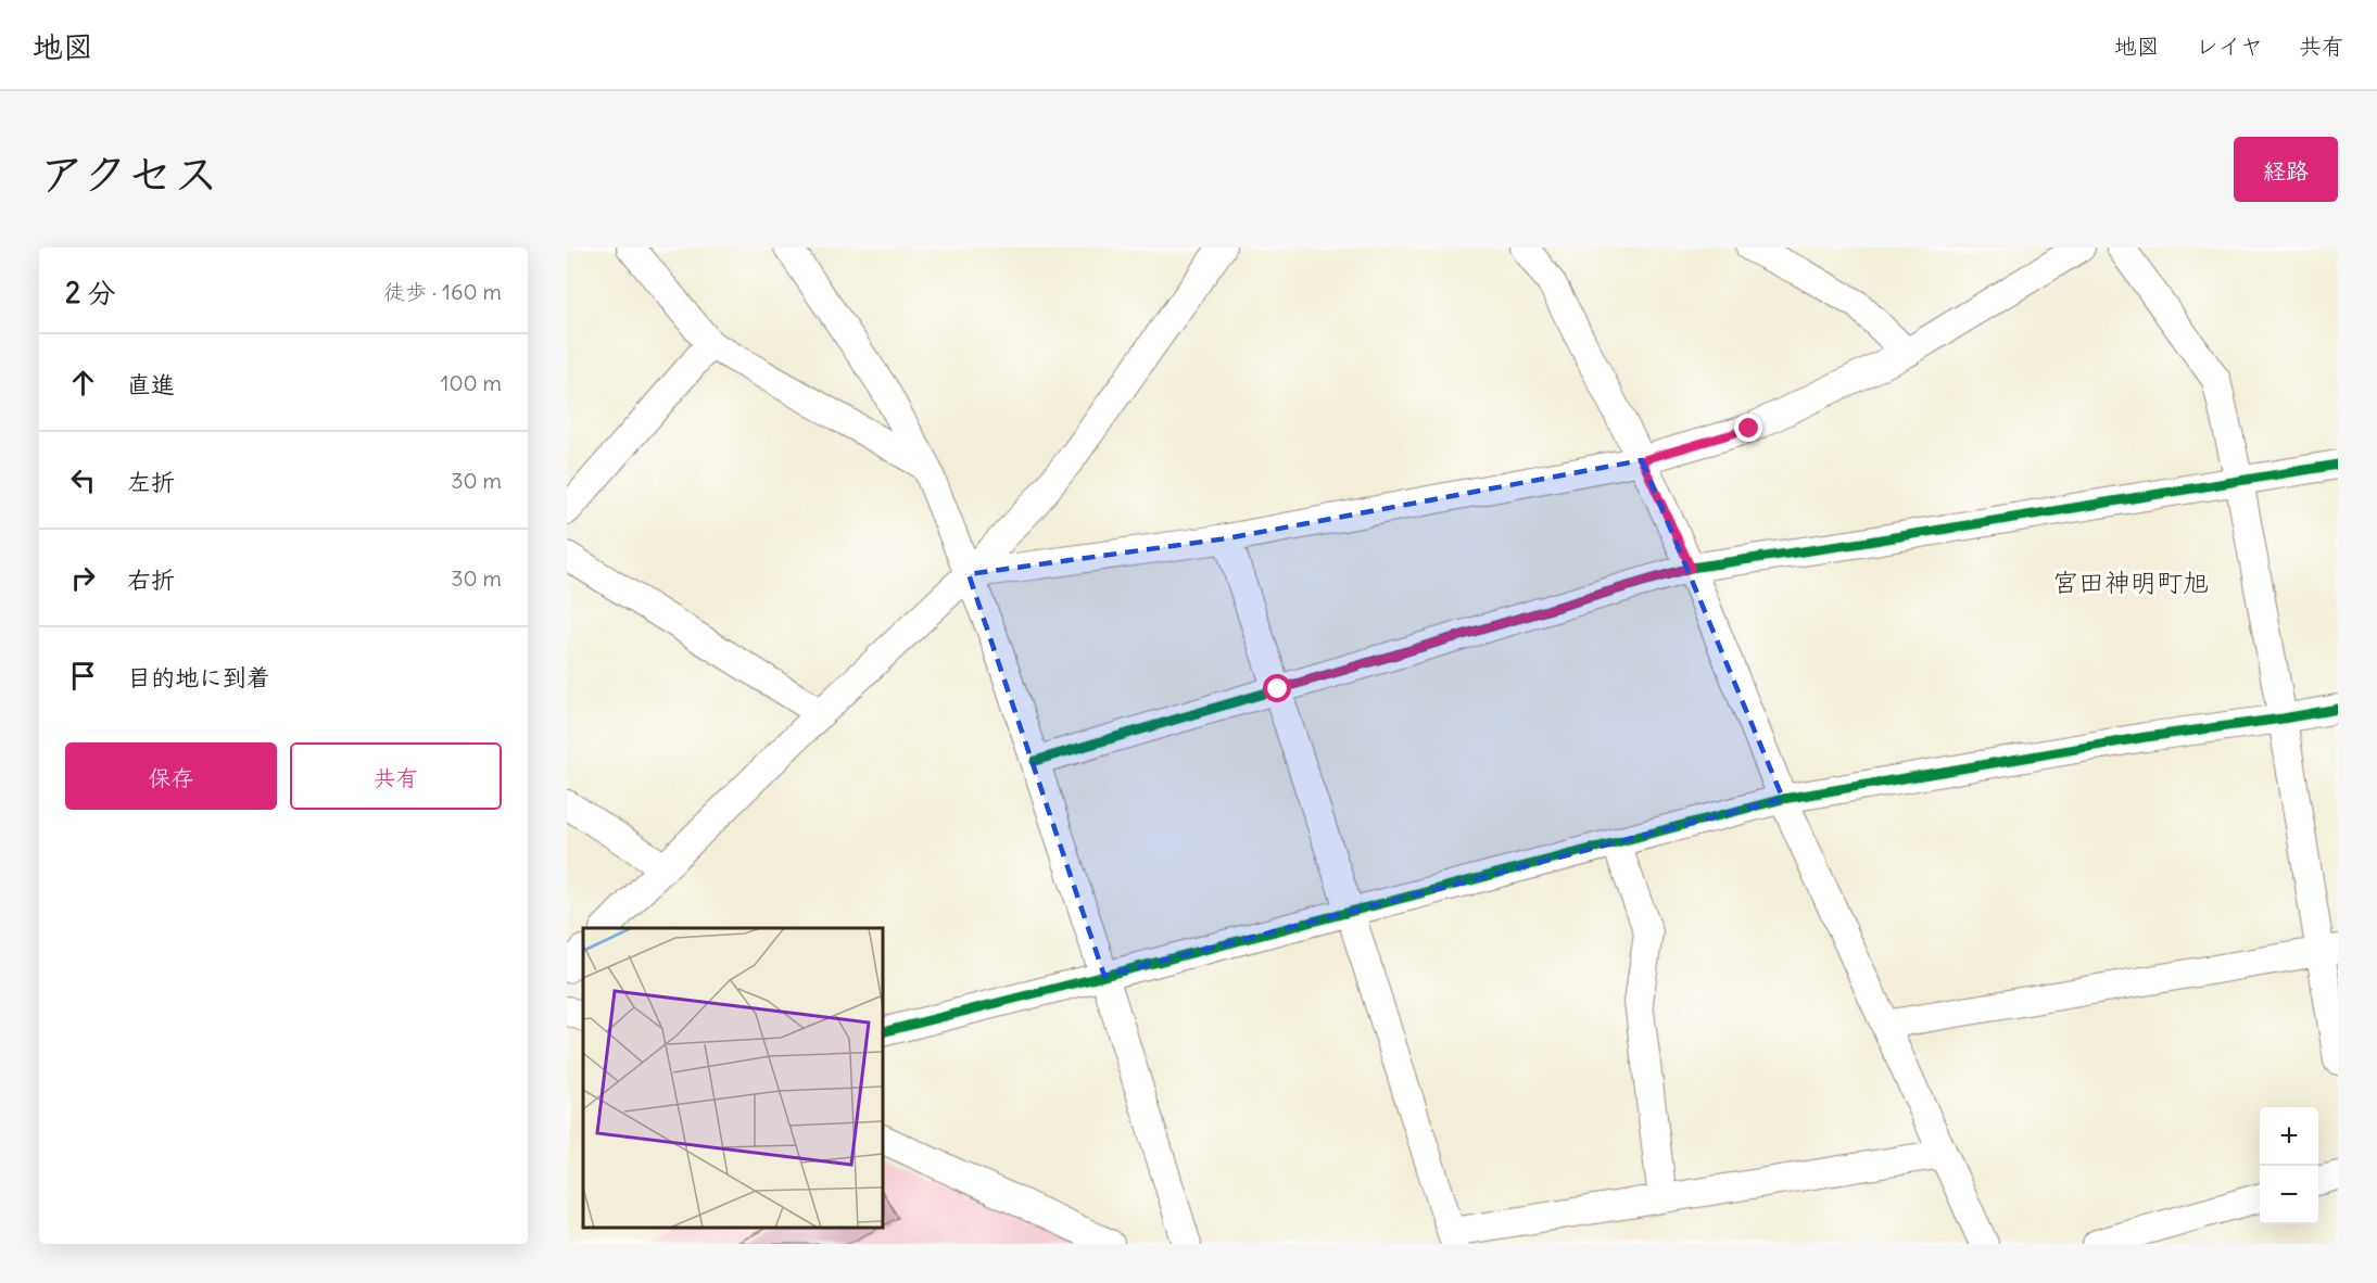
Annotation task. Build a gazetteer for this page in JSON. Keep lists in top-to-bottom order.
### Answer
{
  "districts": ["宮田神明町旭"],
  "page": {
    "header": "地図",
    "nav": ["地図", "レイヤ", "共有"],
    "title": "アクセス",
    "buttons": [
      "経路",
      ["保存", "共有"]
    ],
    "heading": ["2 分", "徒歩 · 160 m"],
    "list": [
      ["直進", "100 m"],
      ["左折", "30 m"],
      ["右折", "30 m"],
      "目的地に到着"
    ],
    "map_buttons": ["+", "−"]
  }
}
